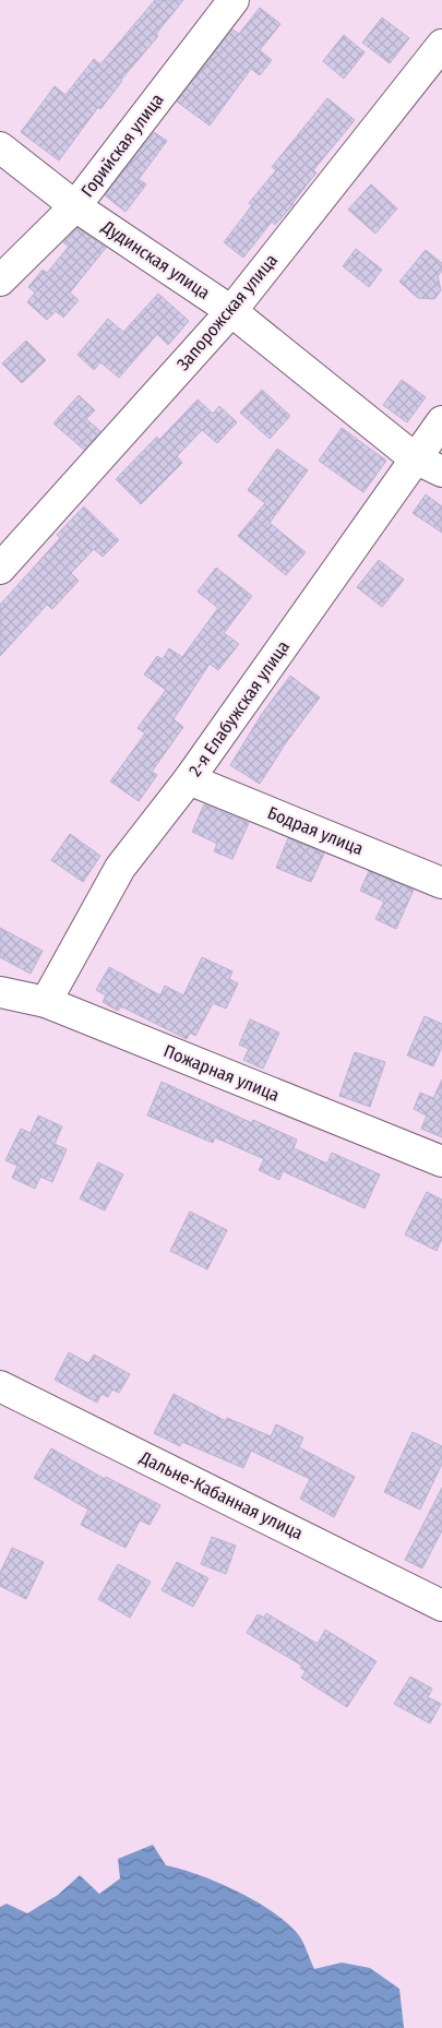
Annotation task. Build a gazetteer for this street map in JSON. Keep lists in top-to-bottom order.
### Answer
{
  "streets": {
    "street": [
      "Горийская улица",
      "Дудинская улица",
      "Запорожская улица",
      "2-я Елабужская улица",
      "Бодрая улица",
      "Пожарная улица",
      "Дальне-Кабанная улица"
    ]
  },
  "crossings": [
    ["Горийская улица", "Дудинская улица"],
    ["Дудинская улица", "Запорожская улица"],
    ["Дудинская улица", "2-я Елабужская улица"],
    ["2-я Елабужская улица", "Бодрая улица"],
    ["2-я Елабужская улица", "Пожарная улица"]
  ]
}
